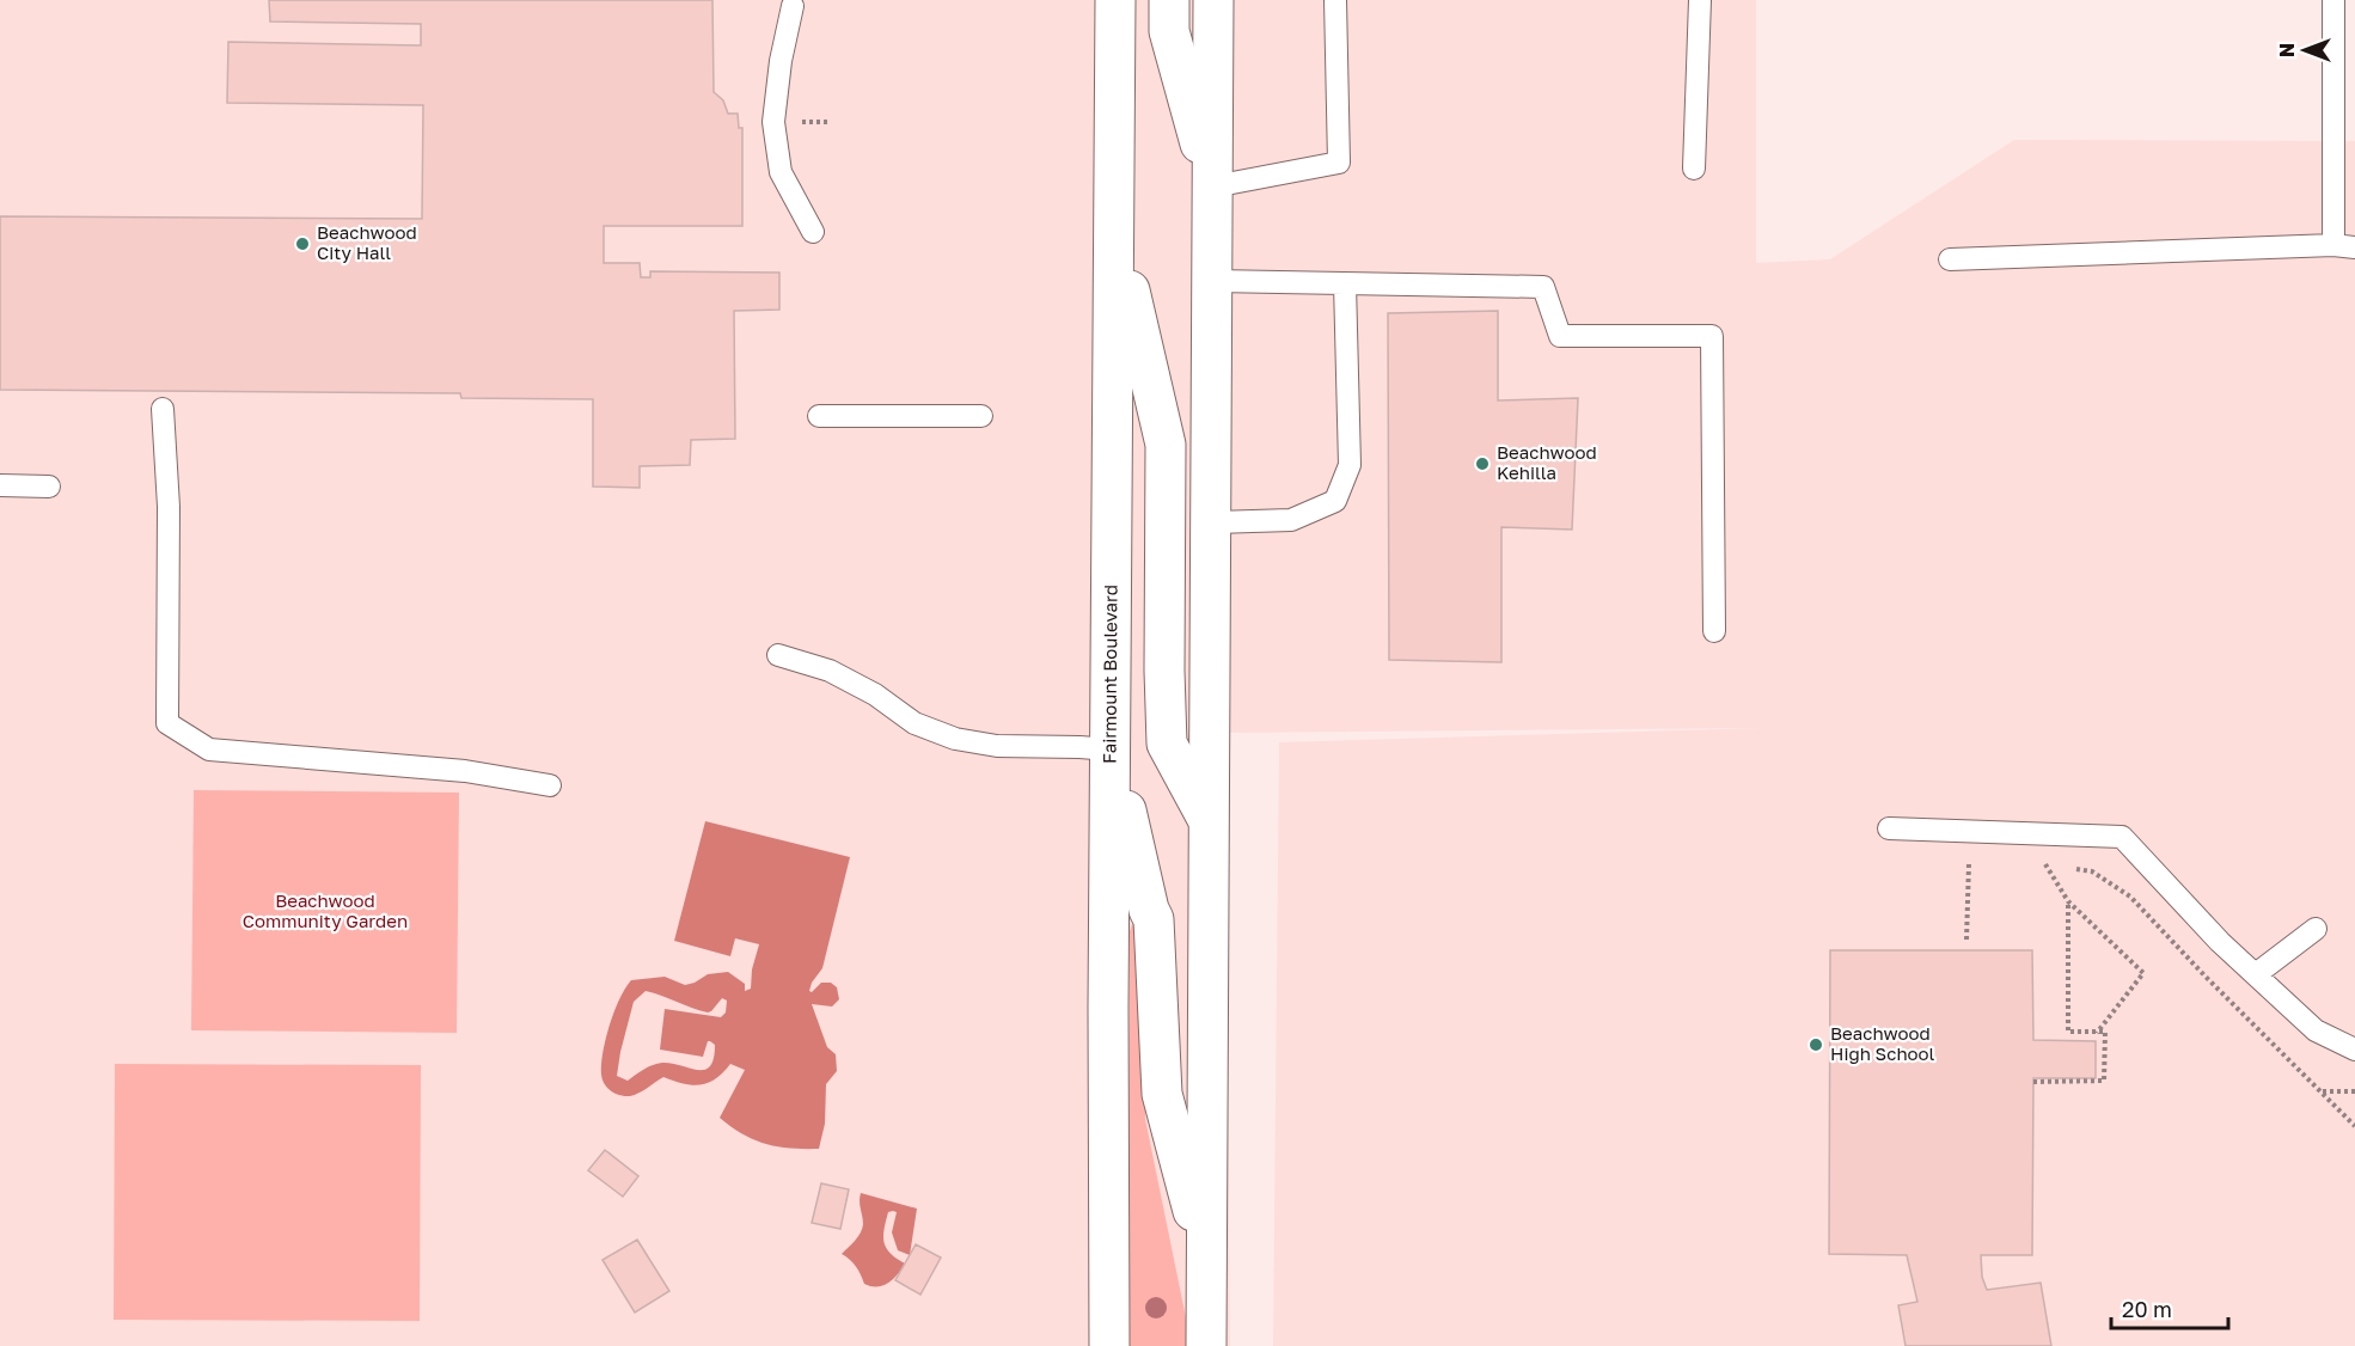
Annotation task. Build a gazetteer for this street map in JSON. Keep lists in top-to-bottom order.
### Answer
{
  "streets": {
    "main road": ["Fairmount Boulevard"]
  },
  "parks": ["Beachwood Community Garden"],
  "places": ["Beachwood City Hall", "Beachwood Kehilla", "Beachwood High School"],
  "scale_bar": "20 m",
  "north": "left"
}
